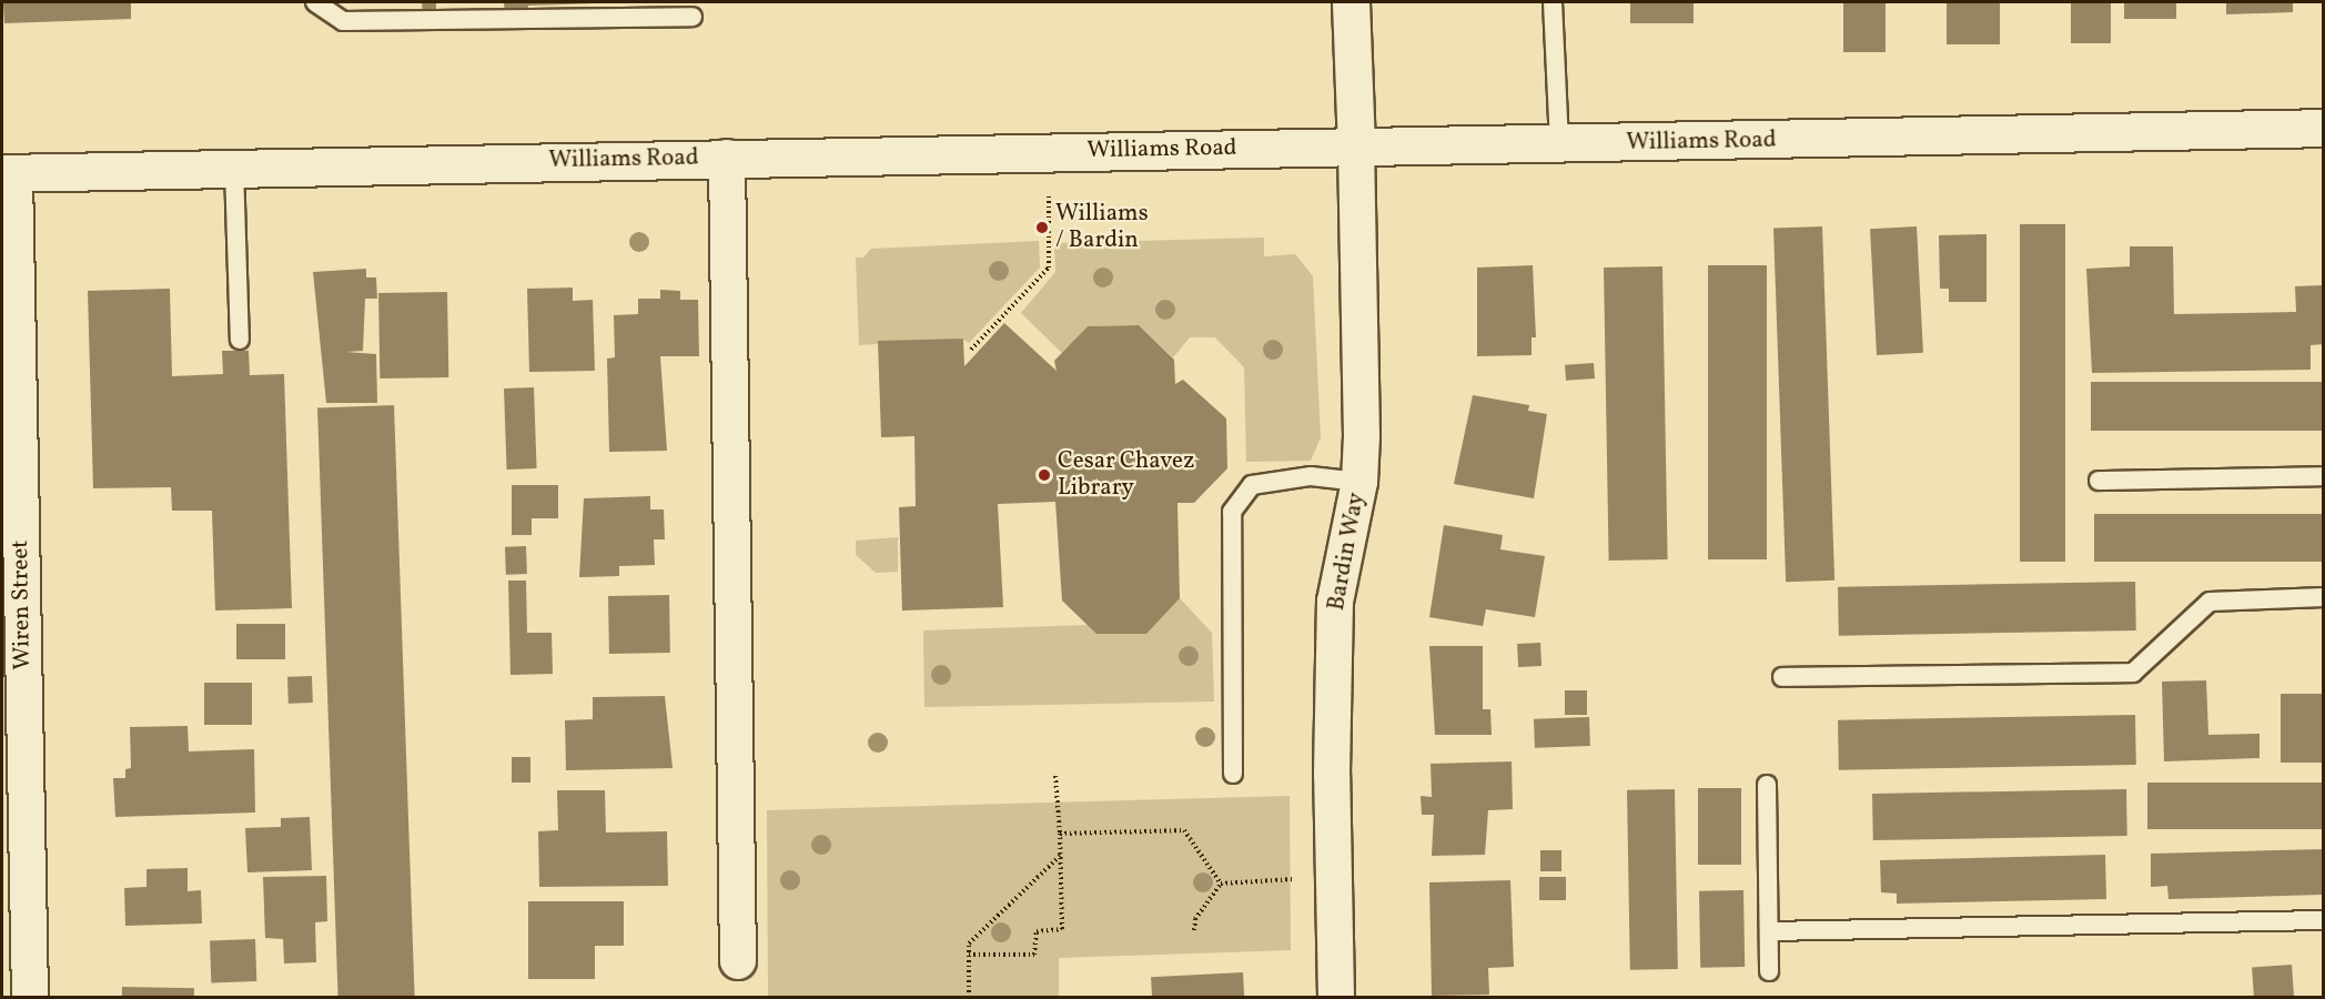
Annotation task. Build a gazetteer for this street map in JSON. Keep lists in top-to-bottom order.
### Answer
{
  "streets": {
    "main road": ["Williams Road"],
    "street": ["Bardin Way", "Wiren Street"]
  },
  "crossings": [
    ["Williams Road", "Bardin Way"],
    ["Williams Road", "Wiren Street"]
  ],
  "places": ["Williams / Bardin", "Cesar Chavez Library"]
}
